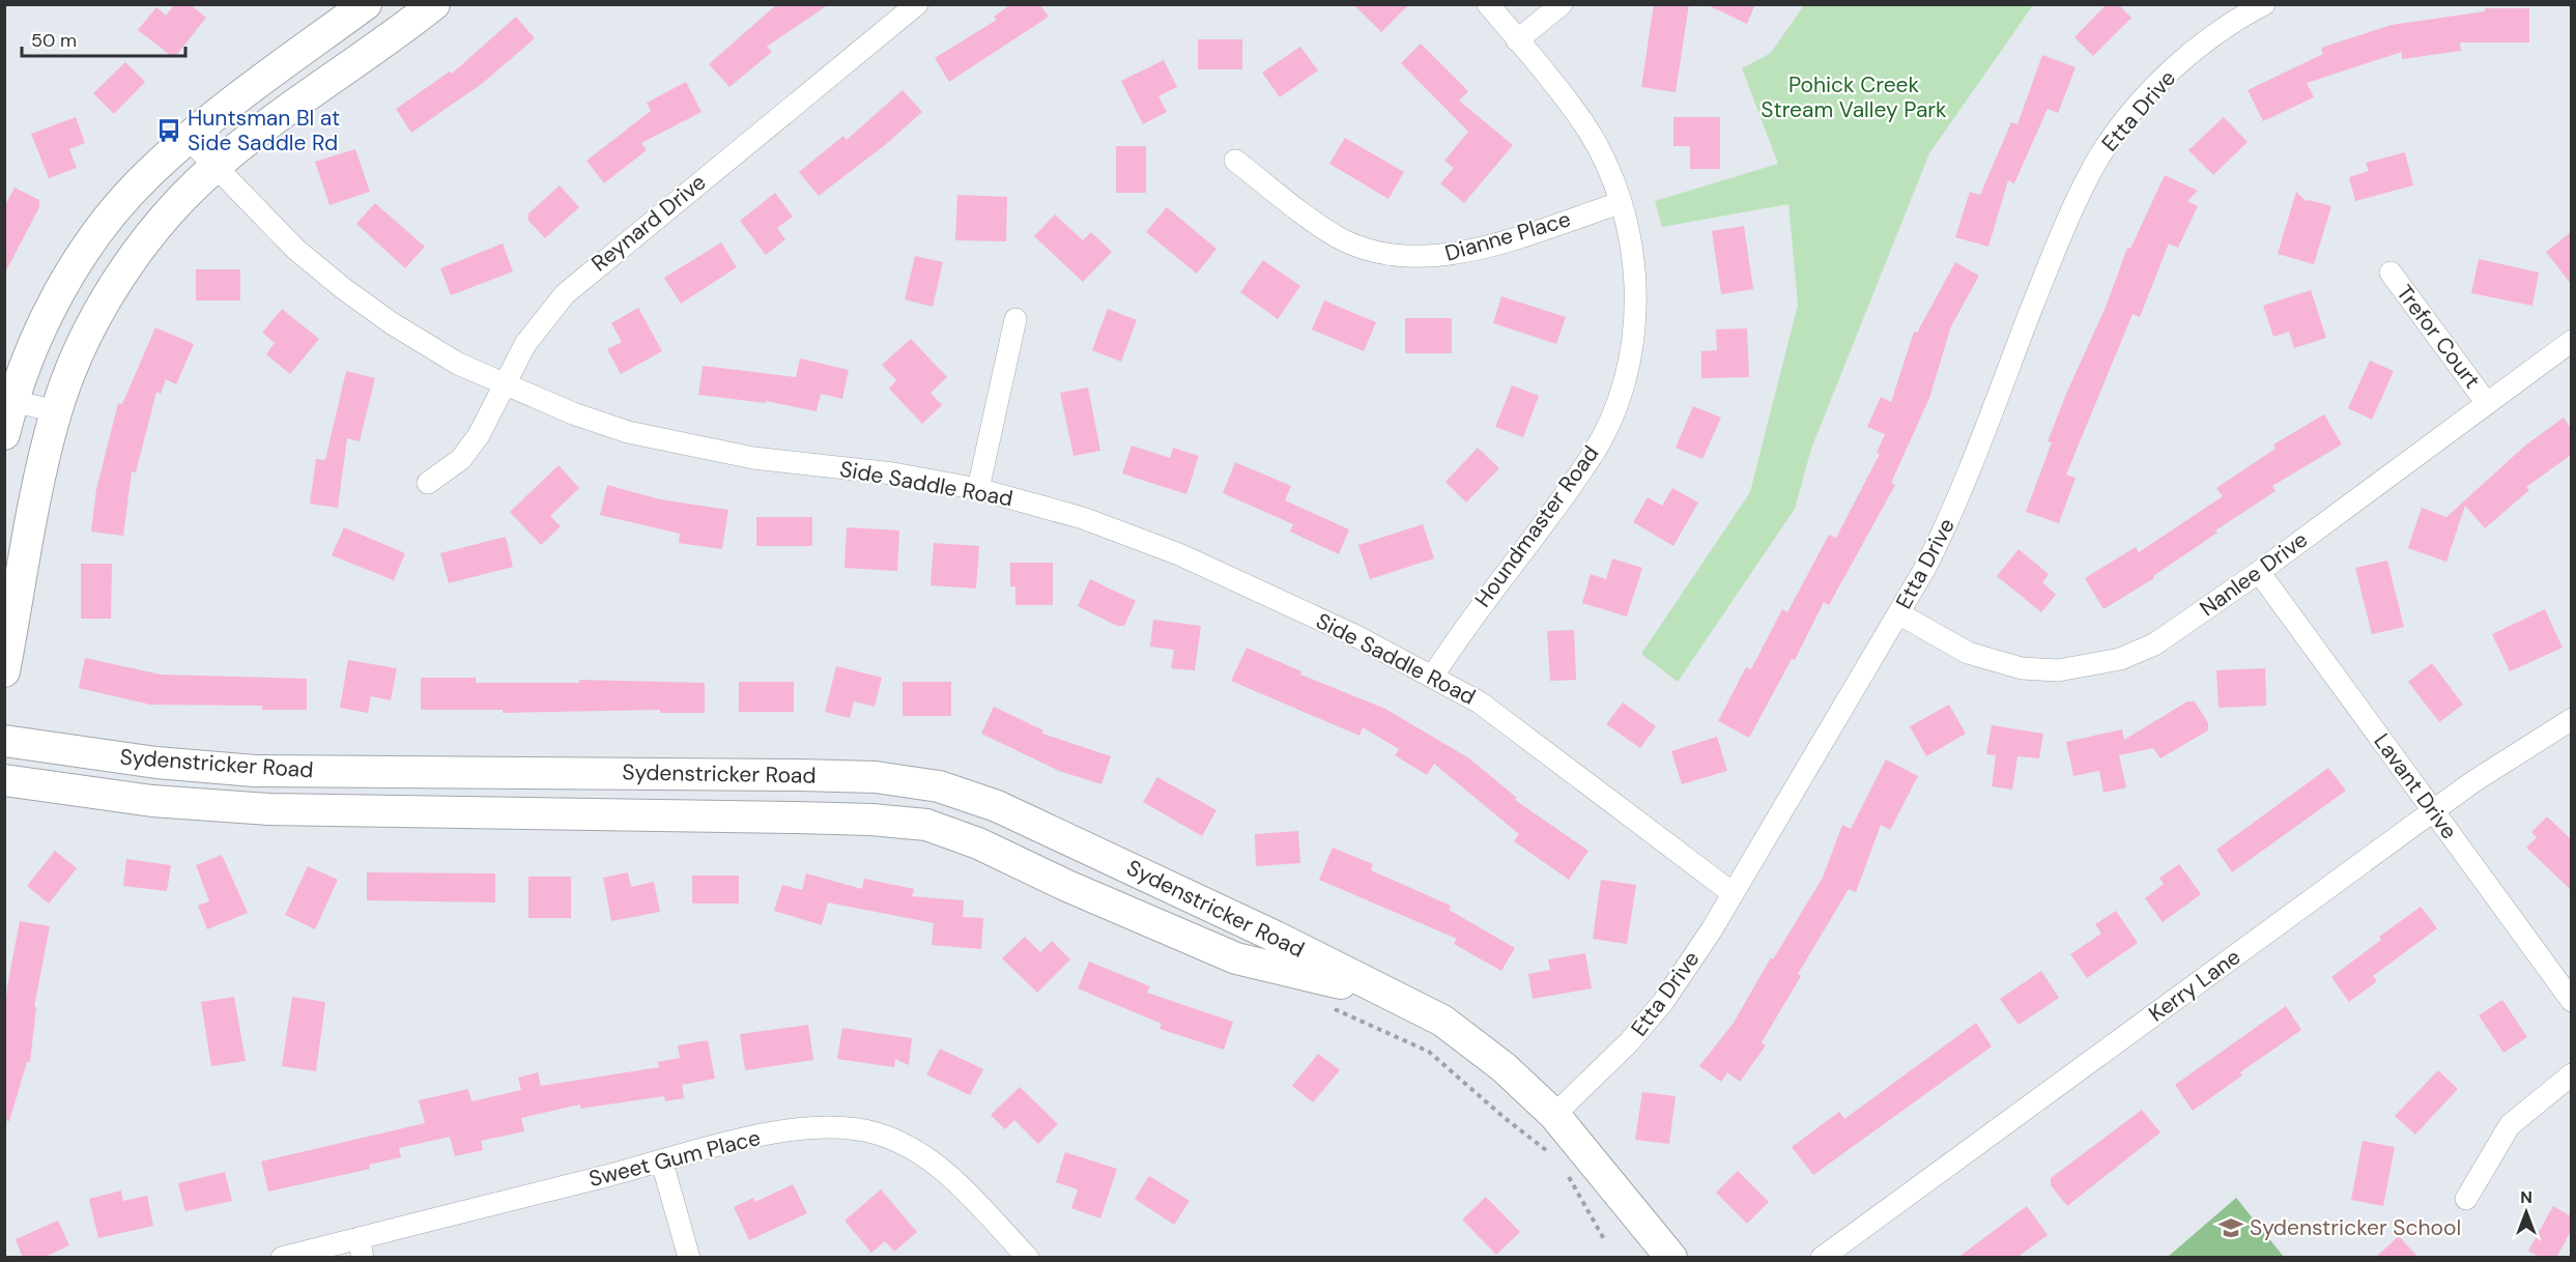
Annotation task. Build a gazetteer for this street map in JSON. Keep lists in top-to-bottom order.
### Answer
{
  "streets": {
    "main road": ["Sydenstricker Road"],
    "street": [
      "Etta Drive",
      "Reynard Drive",
      "Dianne Place",
      "Trefor Court",
      "Side Saddle Road",
      "Houndmaster Road",
      "Nanlee Drive",
      "Lavant Drive",
      "Kerry Lane",
      "Sweet Gum Place"
    ]
  },
  "crossings": [
    ["Etta Drive", "Side Saddle Road"],
    ["Etta Drive", "Nanlee Drive"],
    ["Etta Drive", "Sydenstricker Road"],
    ["Reynard Drive", "Side Saddle Road"],
    ["Dianne Place", "Houndmaster Road"],
    ["Trefor Court", "Nanlee Drive"],
    ["Side Saddle Road", "Houndmaster Road"],
    ["Nanlee Drive", "Lavant Drive"],
    ["Lavant Drive", "Kerry Lane"]
  ],
  "parks": ["Pohick Creek Stream Valley Park"],
  "places": {
    "bus stop": ["Huntsman Bl at Side Saddle Rd"],
    "school or university": ["Sydenstricker School"]
  },
  "scale_bar": "50 m",
  "north": "top"
}
